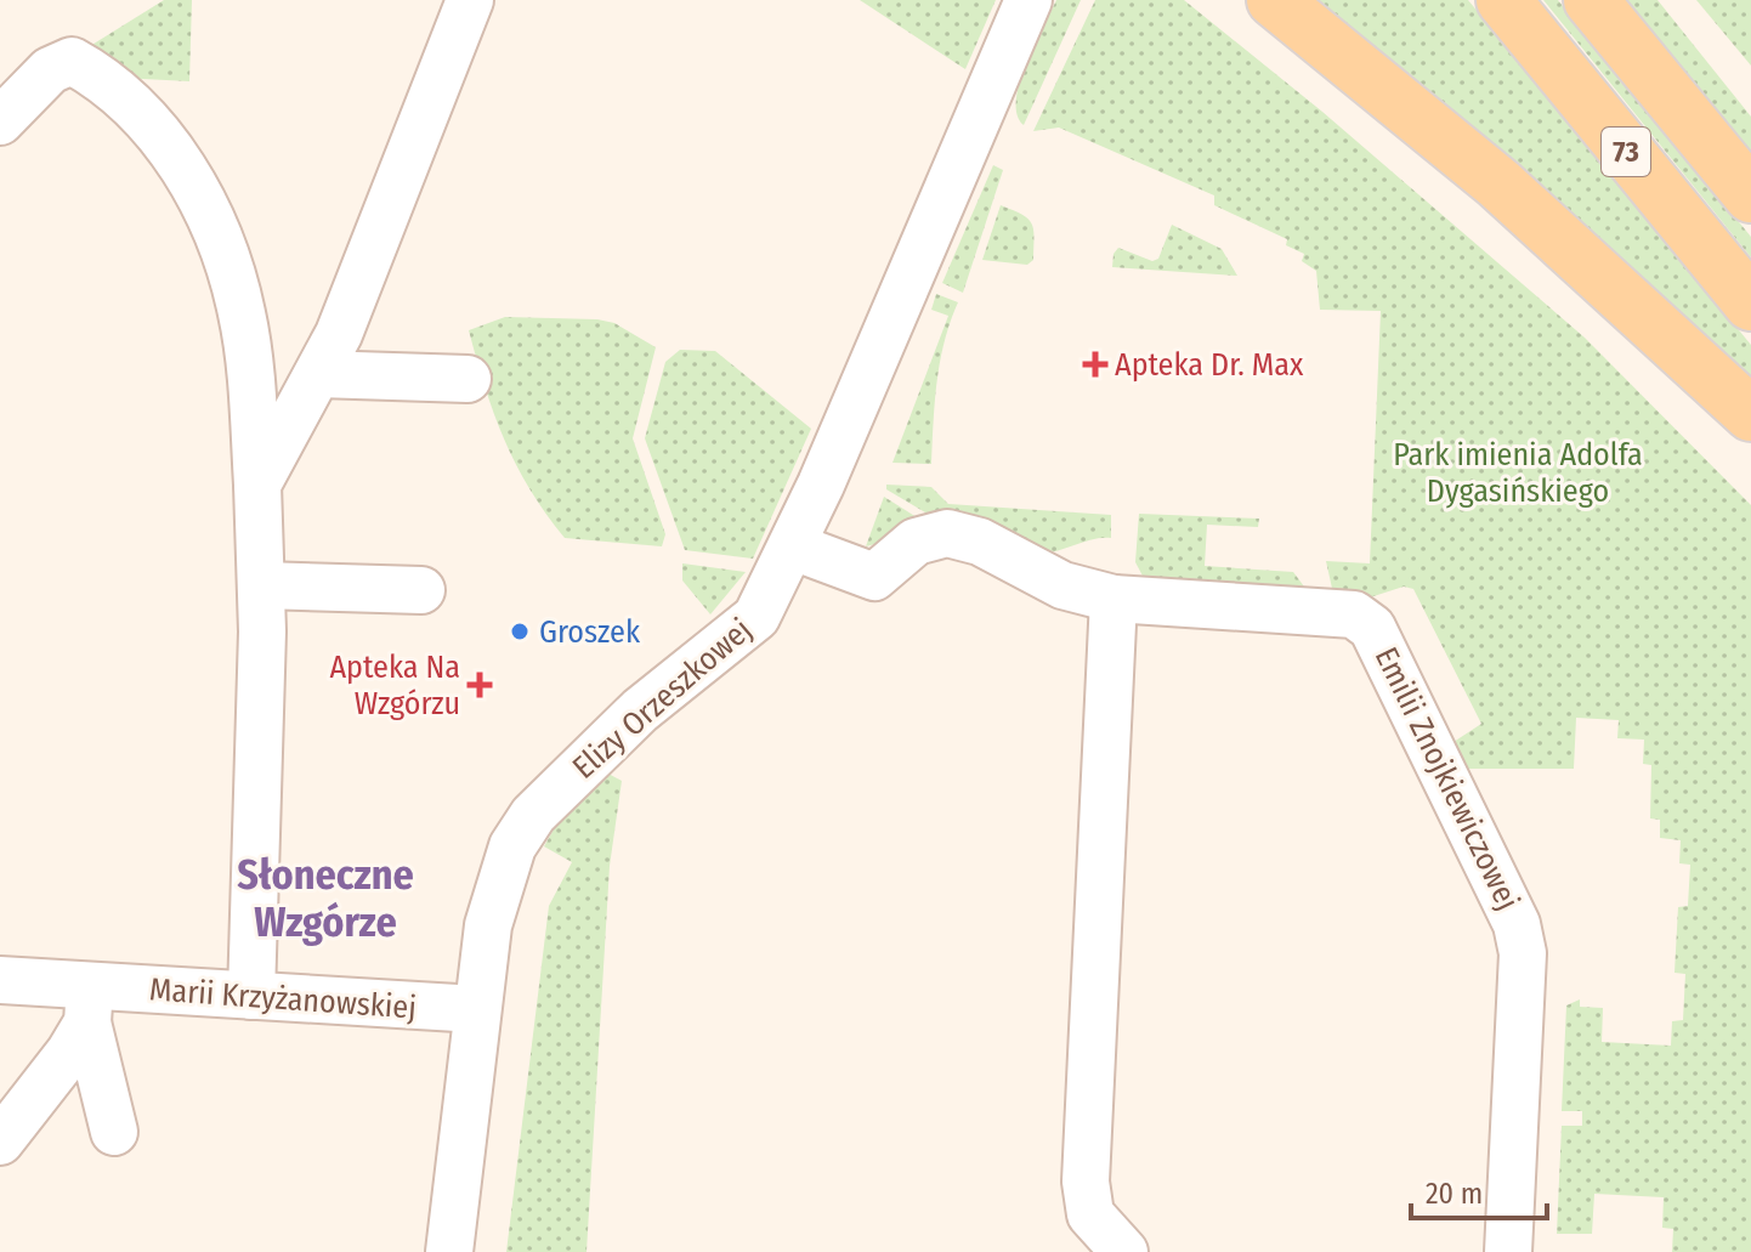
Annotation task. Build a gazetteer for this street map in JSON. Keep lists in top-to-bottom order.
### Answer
{
  "streets": {
    "main road": ["73"],
    "street": ["Elizy Orzeszkowej", "Emilii Znojkiewiczowej", "Marii Krzyżanowskiej"]
  },
  "crossings": [
    ["Elizy Orzeszkowej", "Emilii Znojkiewiczowej"],
    ["Elizy Orzeszkowej", "Marii Krzyżanowskiej"]
  ],
  "districts": ["Słoneczne Wzgórze"],
  "parks": ["Park imienia Adolfa Dygasińskiego"],
  "places": {
    "health": ["Apteka Dr. Max", "Apteka Na Wzgórzu"],
    "other": ["Groszek"]
  },
  "scale_bar": "20 m"
}
